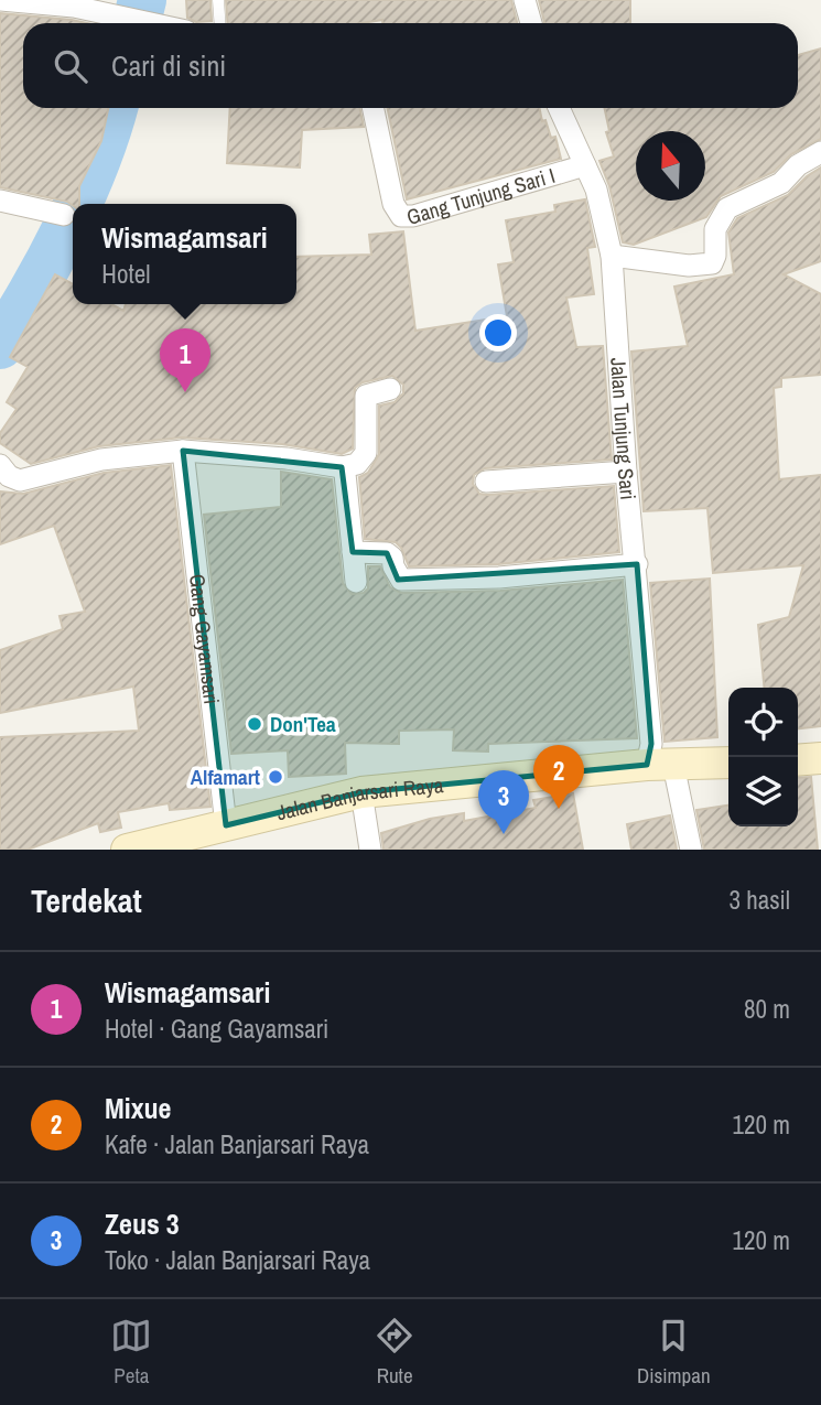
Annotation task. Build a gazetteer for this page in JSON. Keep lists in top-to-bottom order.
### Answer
{
  "streets": {
    "main road": ["Jalan Banjarsari Raya"],
    "street": ["Gang Tunjung Sari I", "Jalan Tunjung Sari", "Gang Gayamsari"]
  },
  "crossings": [
    ["Gang Tunjung Sari I", "Jalan Tunjung Sari"],
    ["Jalan Tunjung Sari", "Jalan Banjarsari Raya"],
    ["Gang Gayamsari", "Jalan Banjarsari Raya"]
  ],
  "places": ["Don'Tea", "Alfamart"],
  "north": "top",
  "page": {
    "search": "Cari di sini",
    "popup": ["Wismagamsari", "Hotel"],
    "pins": ["1", "2", "3"],
    "heading": ["Terdekat", "3 hasil"],
    "list": [
      {
        "mark": "1",
        "name": "Wismagamsari",
        "note": "Hotel · Gang Gayamsari",
        "value": "80 m"
      },
      {
        "mark": "2",
        "name": "Mixue",
        "note": "Kafe · Jalan Banjarsari Raya",
        "value": "120 m"
      },
      {
        "mark": "3",
        "name": "Zeus 3",
        "note": "Toko · Jalan Banjarsari Raya",
        "value": "120 m"
      }
    ],
    "nav": ["Peta", "Rute", "Disimpan"]
  }
}
